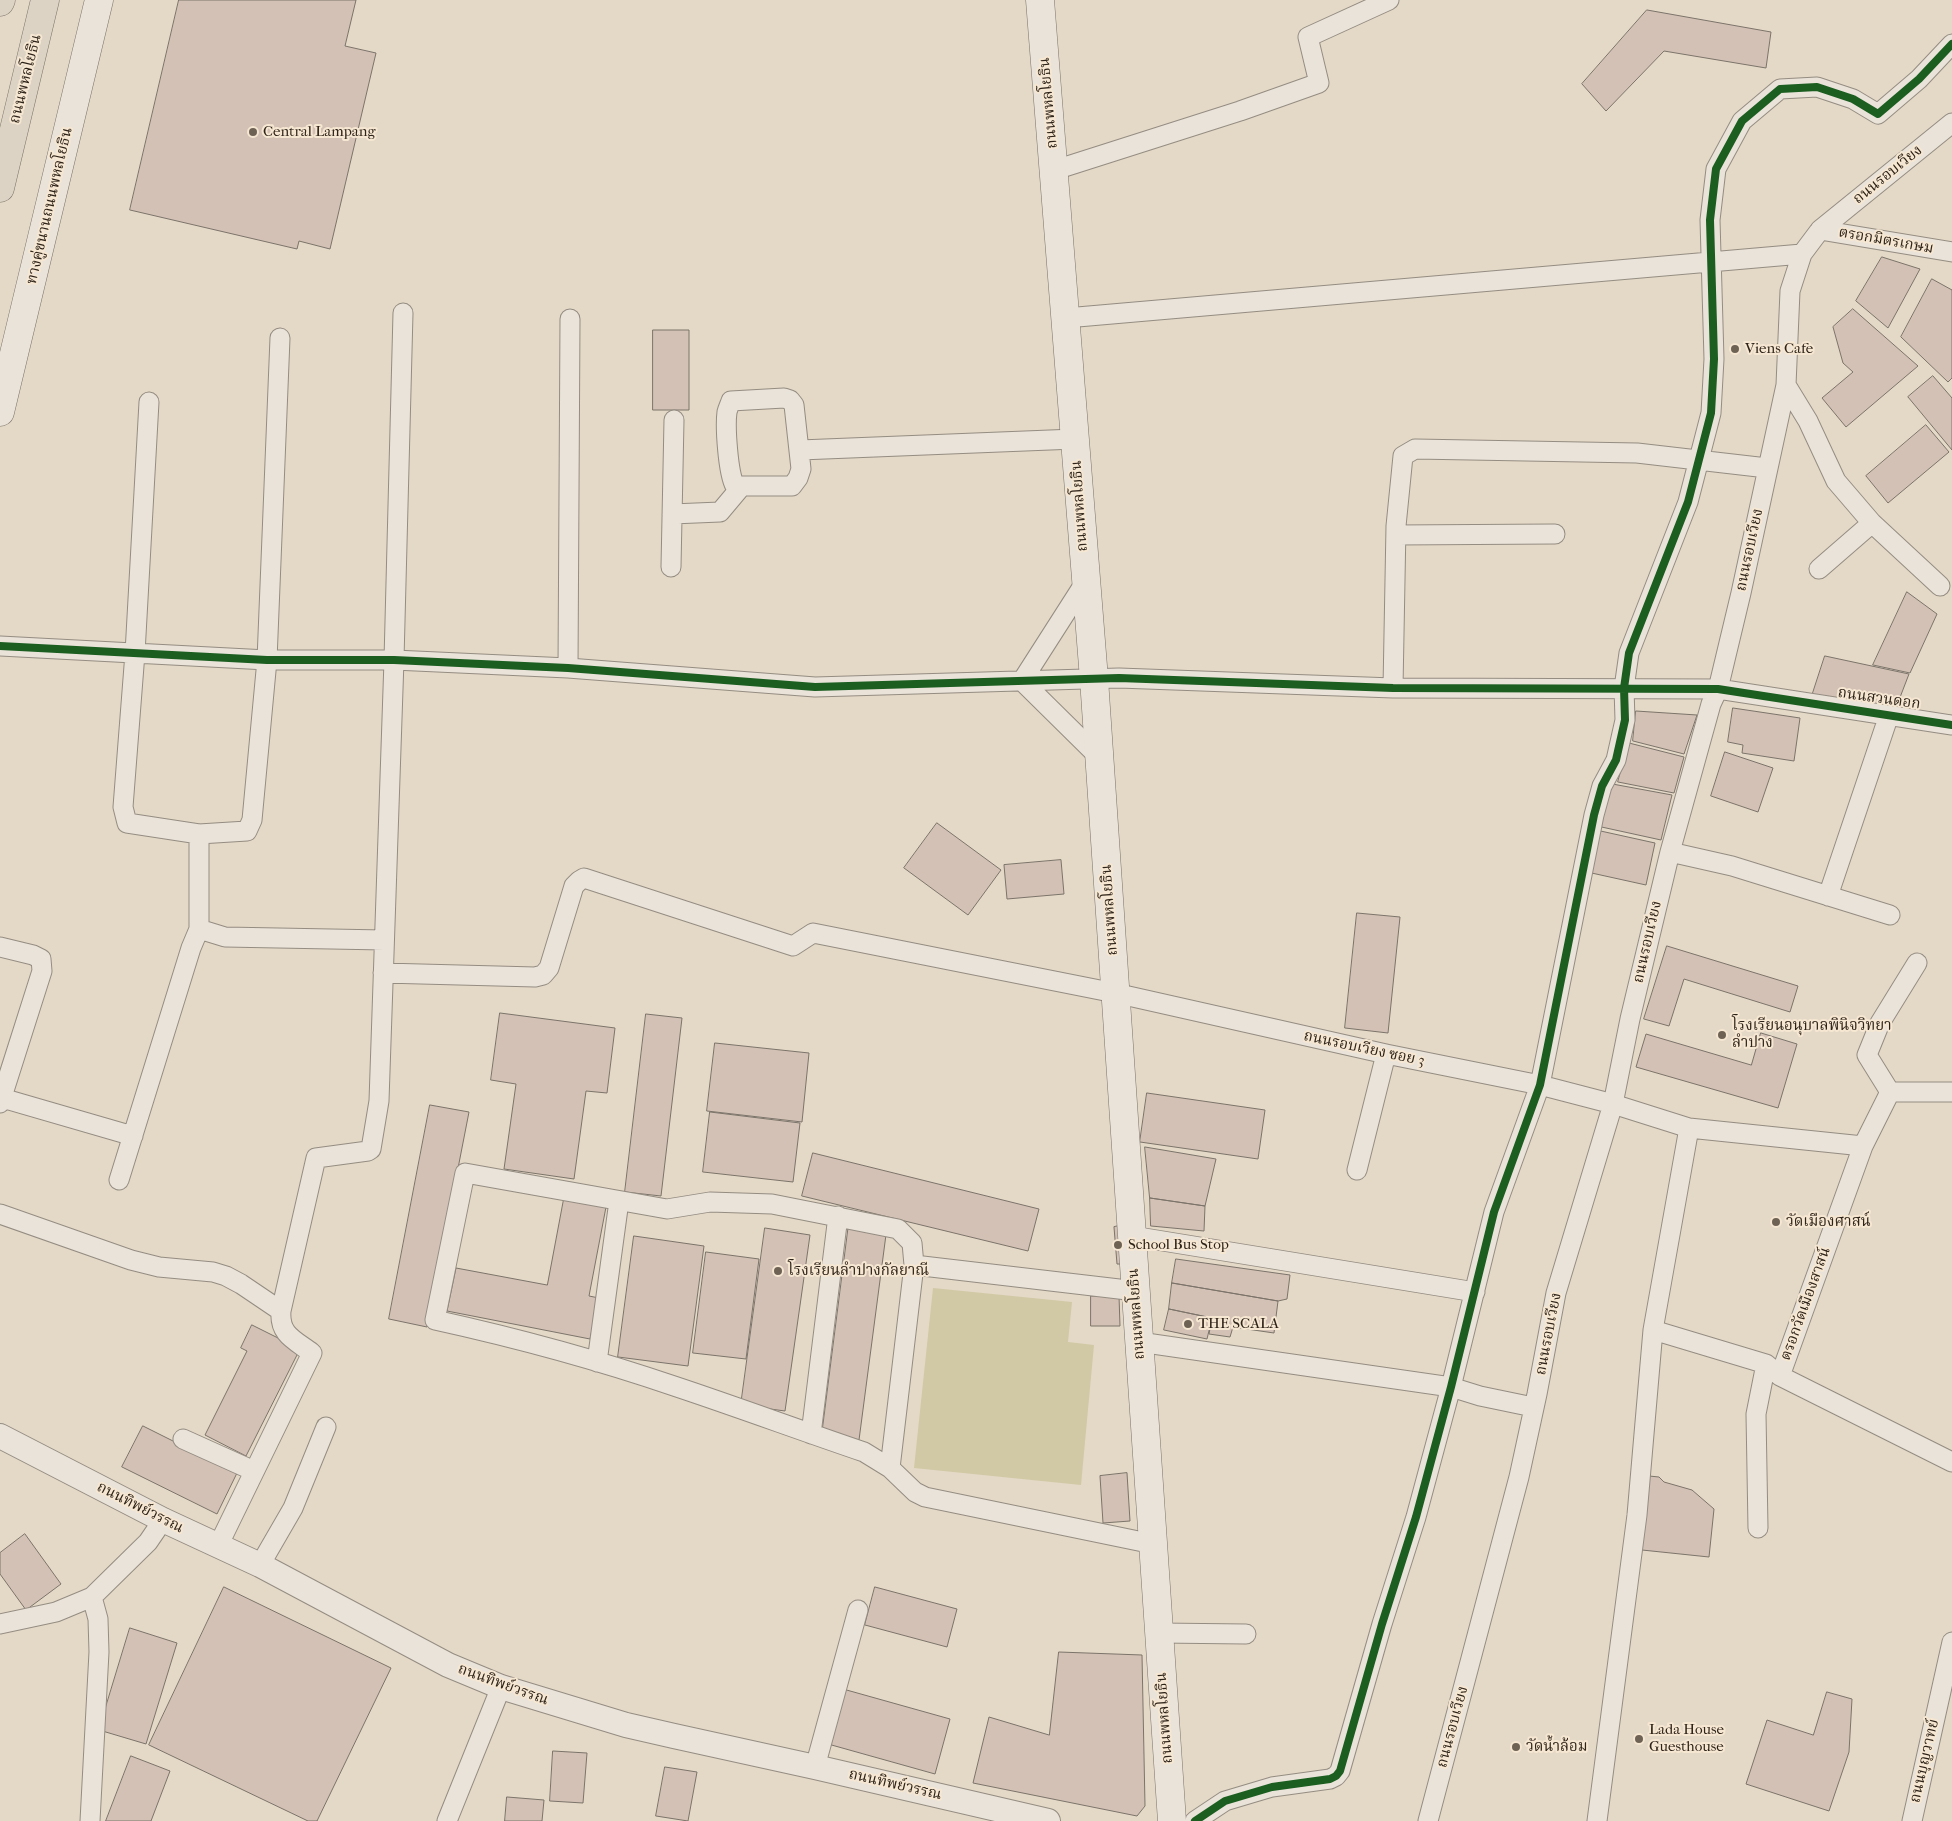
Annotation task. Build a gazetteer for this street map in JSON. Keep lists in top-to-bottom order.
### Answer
{
  "streets": {
    "highway": ["ถนนพหลโยธิน"],
    "main road": ["ทางคู่ขนานถนนพหลโยธิน"],
    "street": [
      "ถนนรอบเวียง",
      "ตรอกมิตรเกษม",
      "ถนนสวนดอก",
      "ถนนรอบเวียง ซอย 3",
      "ตรอกวัดเมืองสาสน์",
      "ถนนทิพย์วรรณ",
      "ถนนบุญวาทย์"
    ]
  },
  "crossings": [
    ["ถนนพหลโยธิน", "ถนนสวนดอก"],
    ["ถนนพหลโยธิน", "ถนนรอบเวียง ซอย 3"],
    ["ถนนรอบเวียง", "ตรอกมิตรเกษม"],
    ["ถนนรอบเวียง", "ถนนสวนดอก"],
    ["ถนนรอบเวียง", "ถนนรอบเวียง ซอย 3"],
    ["ถนนรอบเวียง ซอย 3", "ตรอกวัดเมืองสาสน์"]
  ],
  "places": [
    "Central Lampang",
    "Viens Cafe",
    "โรงเรียนอนุบาลพินิจวิทยา ลำปาง",
    "วัดเมืองศาสน์",
    "School Bus Stop",
    "โรงเรียนลำปางกัลยาณี",
    "THE SCALA",
    "Lada House Guesthouse",
    "วัดน้ำล้อม"
  ]
}
